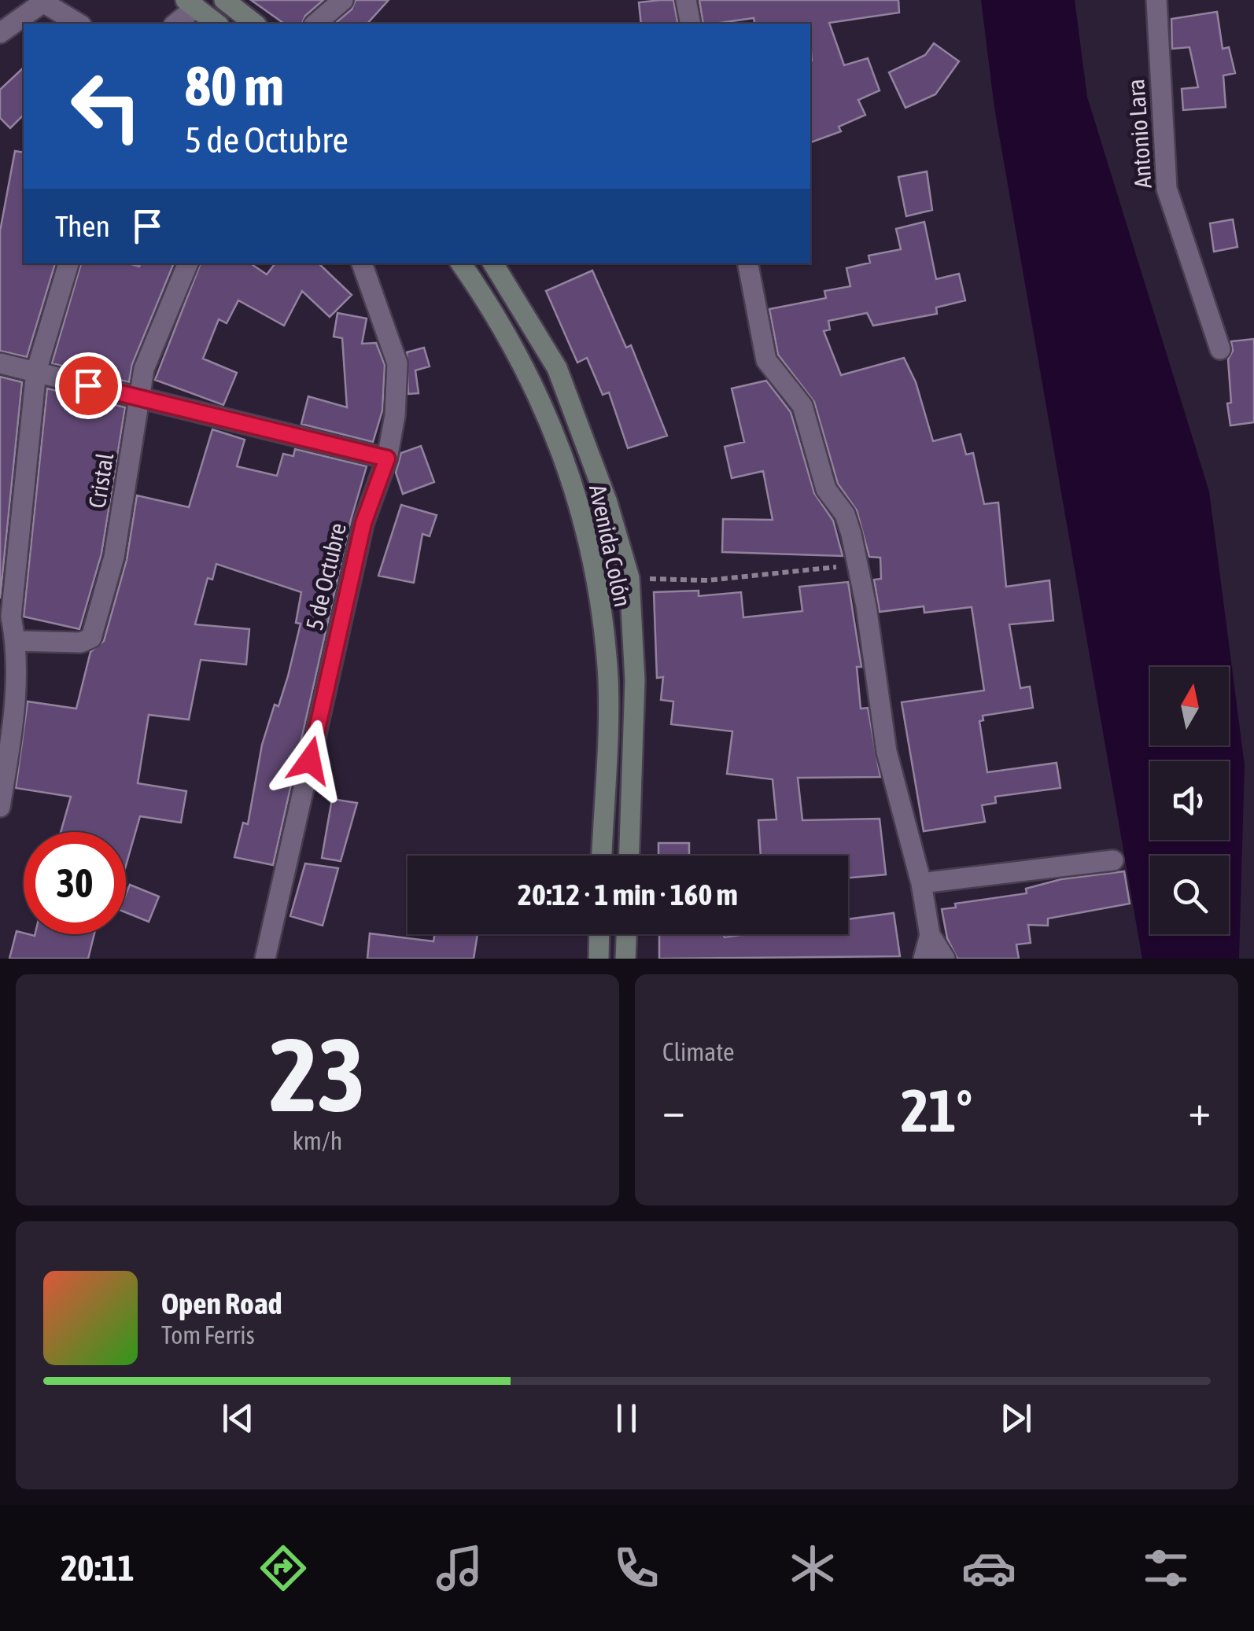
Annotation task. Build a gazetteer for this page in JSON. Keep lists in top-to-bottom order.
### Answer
{
  "streets": {
    "main road": ["Avenida Colón"],
    "street": ["Antonio Lara", "Cristal", "5 de Octubre"]
  },
  "north": "top",
  "page": {
    "turn": ["80 m", "5 de Octubre"],
    "then": "Then",
    "limit": "30",
    "trip": "20:12 · 1 min · 160 m",
    "tile": [
      ["23", "km/h"],
      "Climate"
    ],
    "heat": ["−", "21°", "+"],
    "song": ["Open Road", "Tom Ferris"],
    "tabs": "20:11"
  }
}
